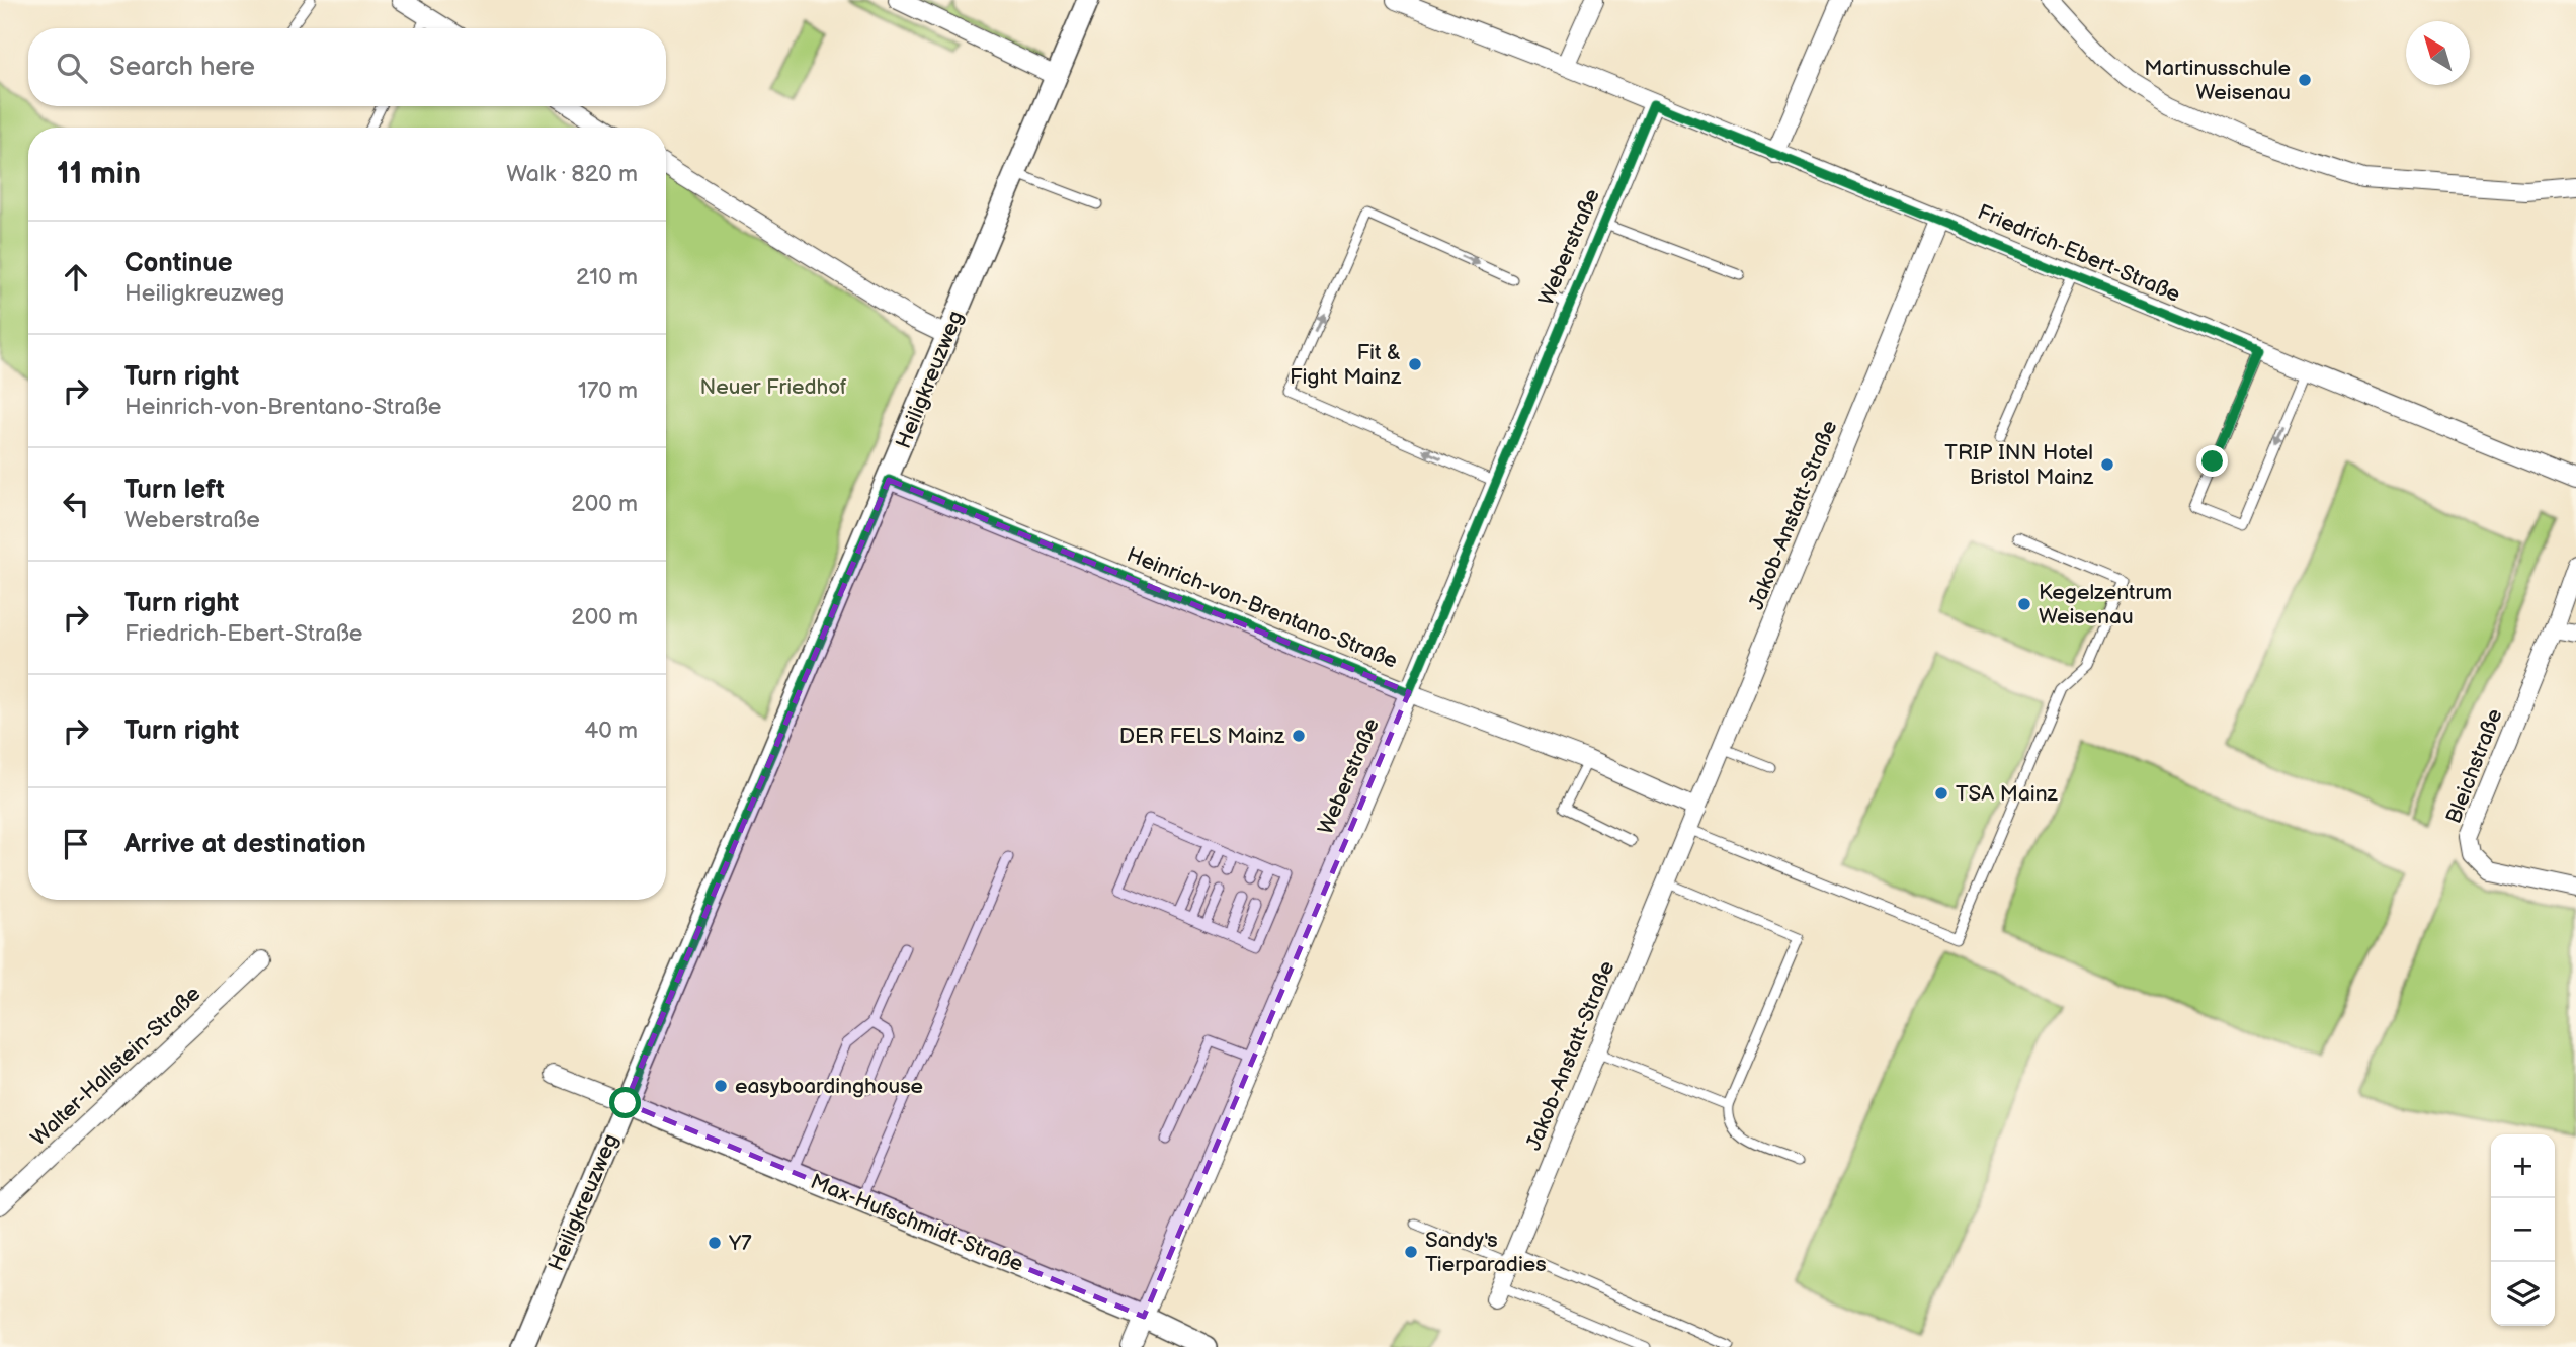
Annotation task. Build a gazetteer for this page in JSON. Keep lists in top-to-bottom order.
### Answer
{
  "streets": {
    "street": [
      "Weberstraße",
      "Friedrich-Ebert-Straße",
      "Heiligkreuzweg",
      "Jakob-Anstatt-Straße",
      "Heinrich-von-Brentano-Straße",
      "Bleichstraße",
      "Walter-Hallstein-Straße",
      "Max-Hufschmidt-Straße"
    ]
  },
  "crossings": [
    ["Weberstraße", "Friedrich-Ebert-Straße"],
    ["Weberstraße", "Heinrich-von-Brentano-Straße"],
    ["Weberstraße", "Max-Hufschmidt-Straße"],
    ["Friedrich-Ebert-Straße", "Jakob-Anstatt-Straße"],
    ["Heiligkreuzweg", "Heinrich-von-Brentano-Straße"],
    ["Heiligkreuzweg", "Max-Hufschmidt-Straße"],
    ["Jakob-Anstatt-Straße", "Heinrich-von-Brentano-Straße"]
  ],
  "parks": ["Neuer Friedhof"],
  "places": [
    "Martinusschule Weisenau",
    "Fit & Fight Mainz",
    "TRIP INN Hotel Bristol Mainz",
    "Kegelzentrum Weisenau",
    "DER FELS Mainz",
    "TSA Mainz",
    "easyboardinghouse",
    "Y7",
    "Sandy's Tierparadies"
  ],
  "north": "top left",
  "page": {
    "search": "Search here",
    "heading": ["11 min", "Walk · 820 m"],
    "list": [
      ["Continue", "Heiligkreuzweg", "210 m"],
      ["Turn right", "Heinrich-von-Brentano-Straße", "170 m"],
      ["Turn left", "Weberstraße", "200 m"],
      ["Turn right", "Friedrich-Ebert-Straße", "200 m"],
      ["Turn right", "40 m"],
      "Arrive at destination"
    ],
    "map_buttons": ["+", "−"]
  }
}
